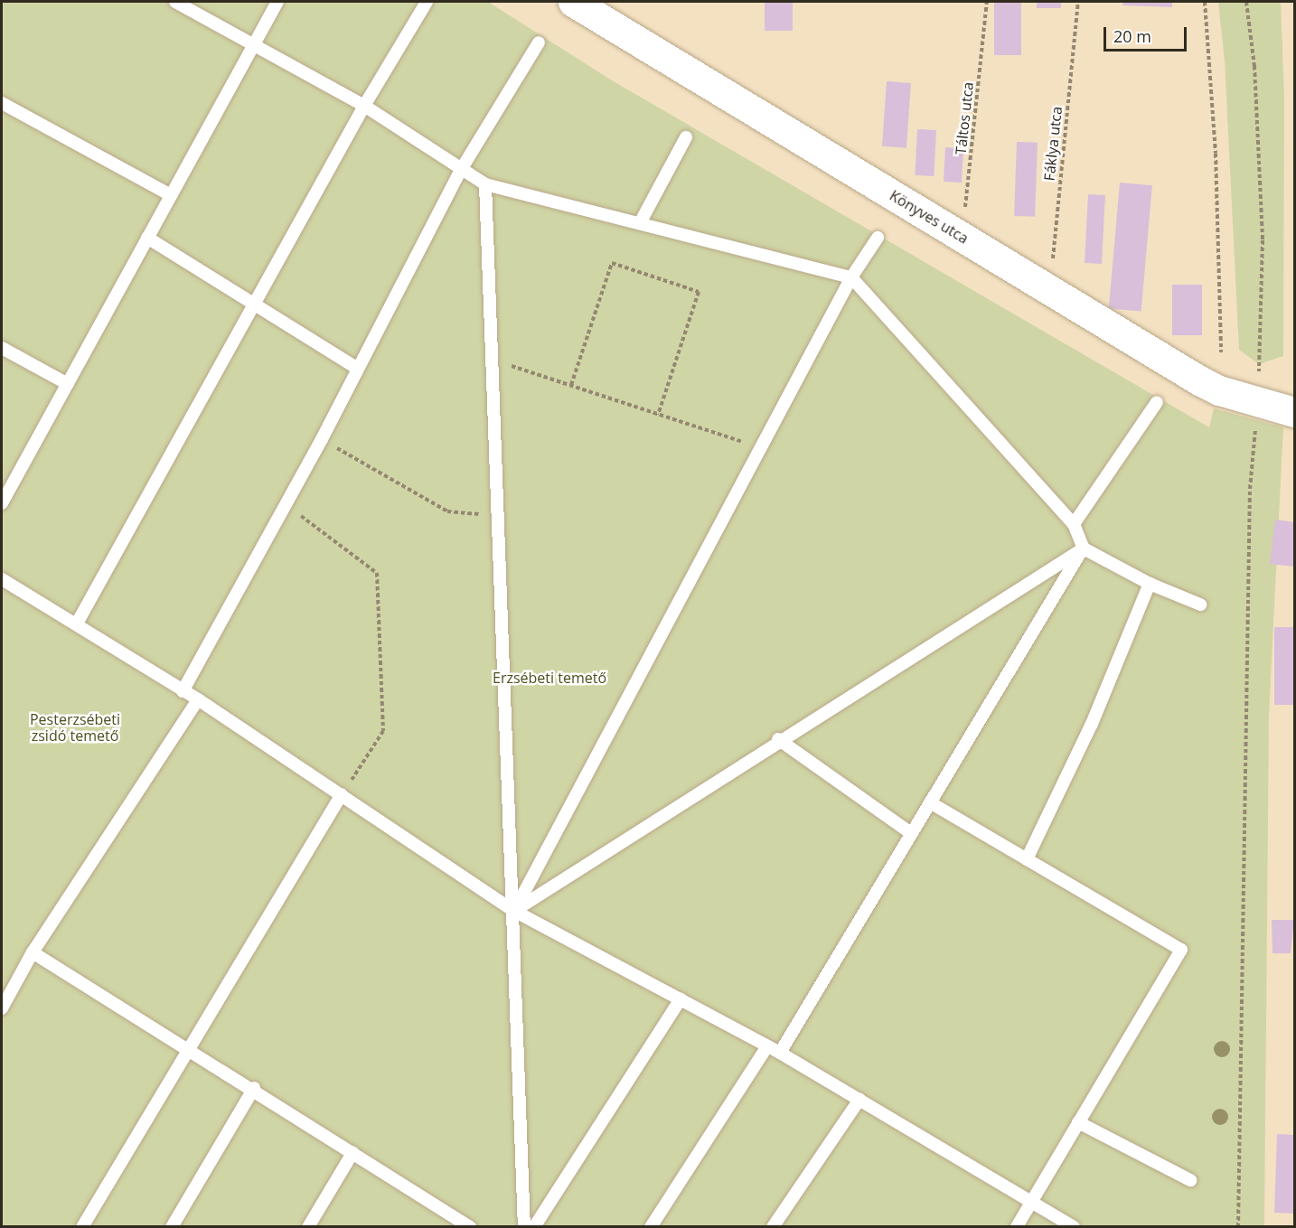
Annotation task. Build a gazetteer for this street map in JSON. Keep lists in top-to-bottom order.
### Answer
{
  "streets": {
    "street": ["Könyves utca"],
    "path": ["Táltos utca", "Fáklya utca"]
  },
  "crossings": [
    ["Táltos utca", "Könyves utca"],
    ["Fáklya utca", "Könyves utca"]
  ],
  "parks": ["Erzsébeti temető", "Pesterzsébeti zsidó temető"],
  "scale_bar": "20 m"
}
